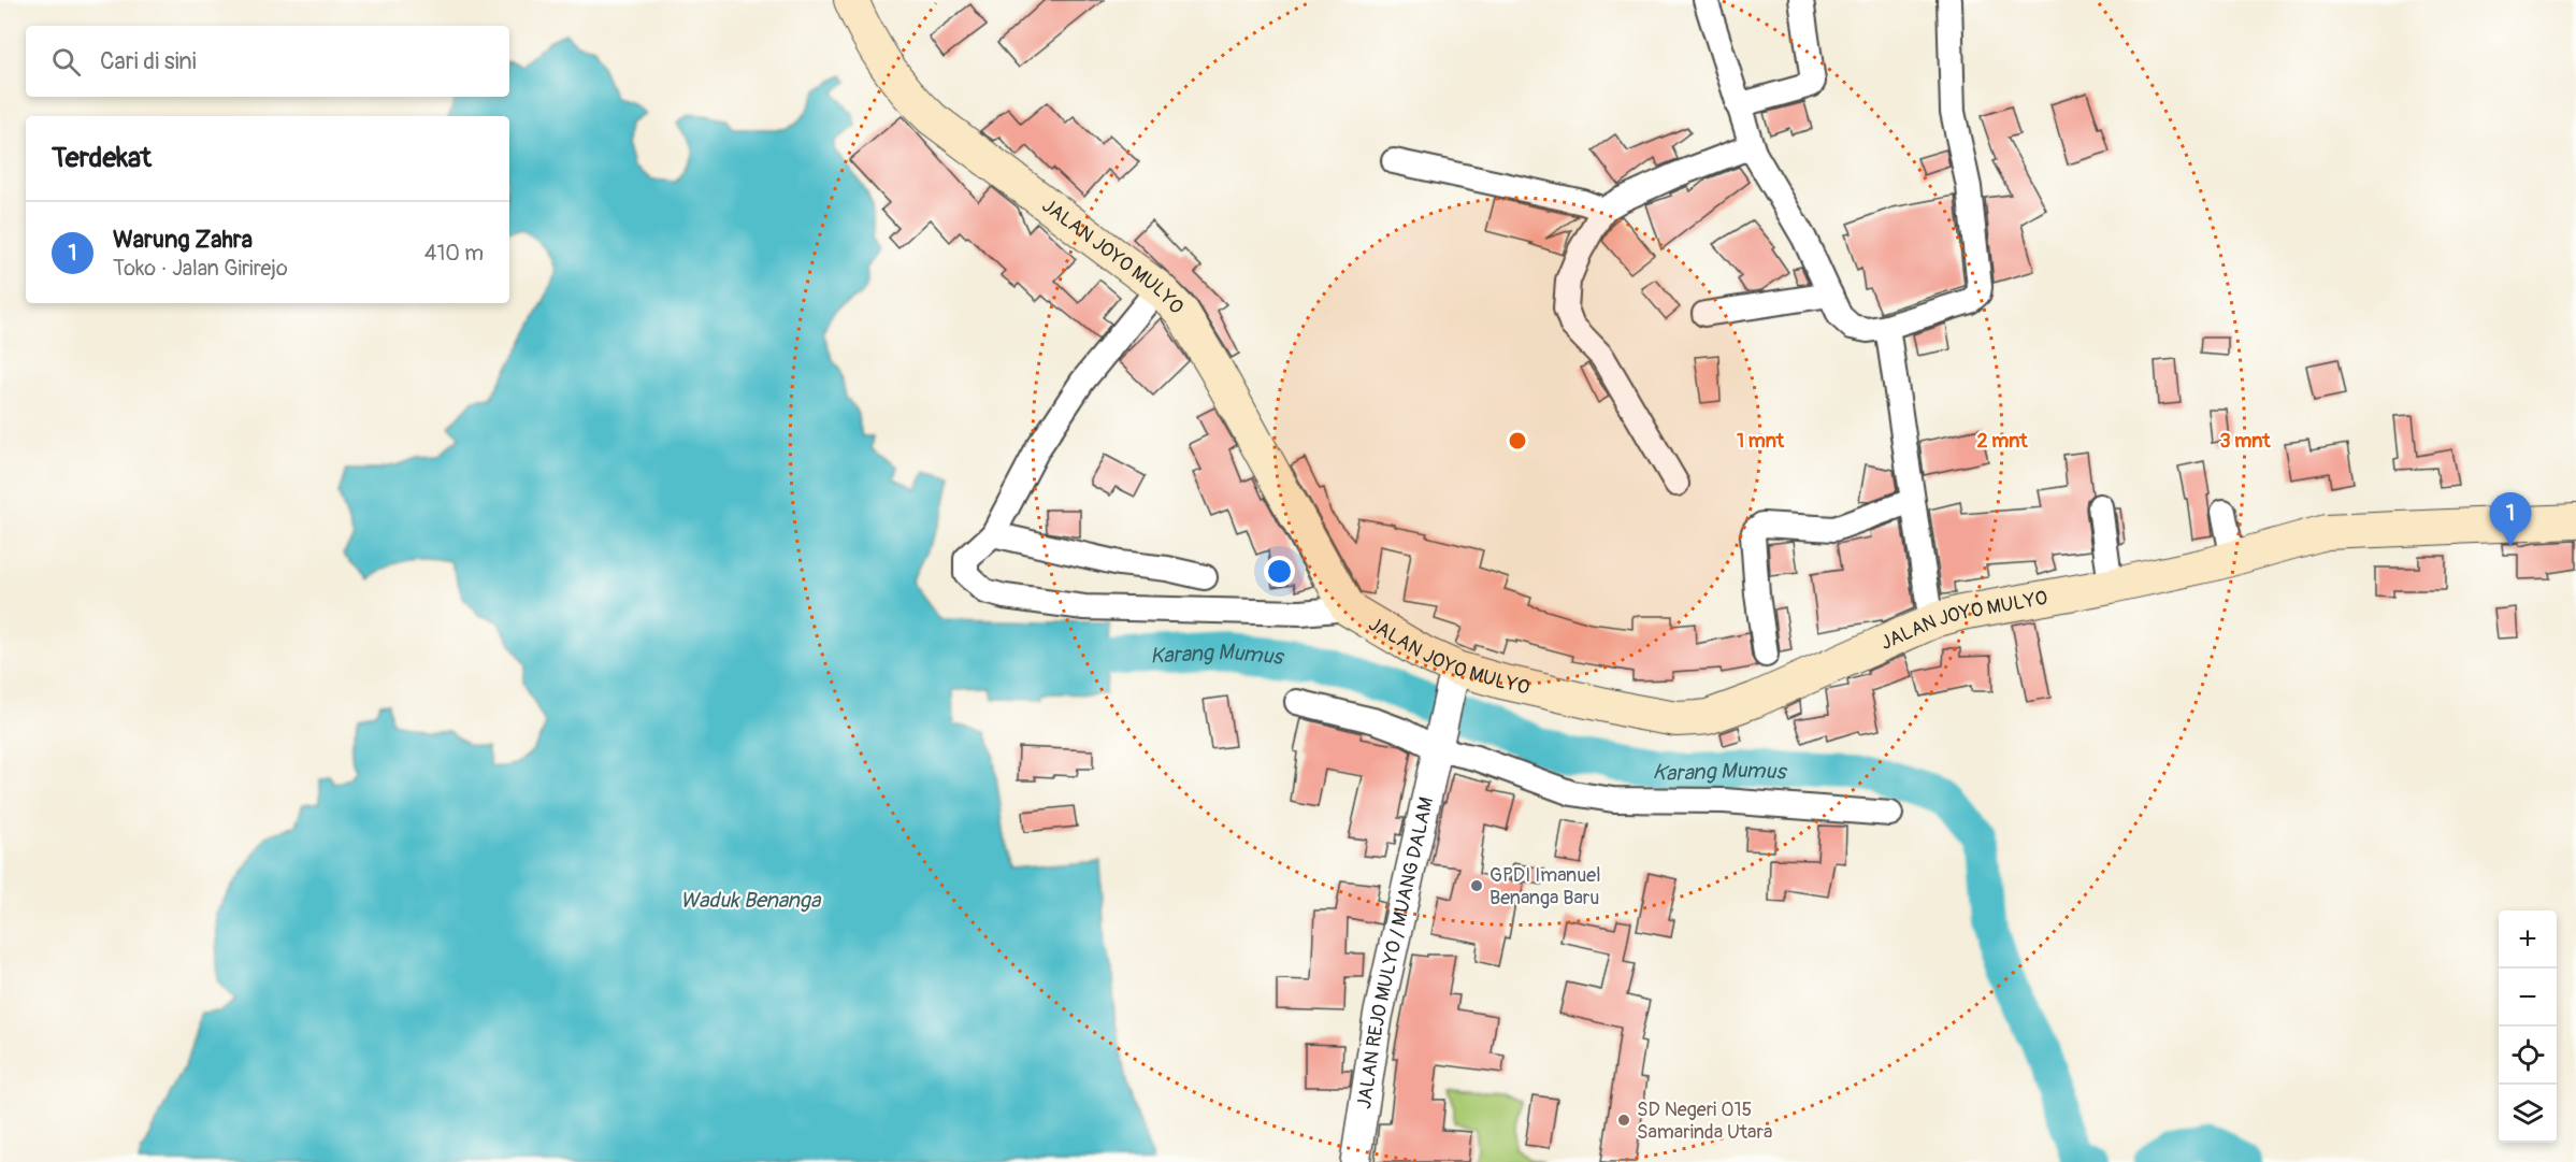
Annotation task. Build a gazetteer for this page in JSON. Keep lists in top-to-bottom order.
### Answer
{
  "streets": {
    "main road": ["JALAN JOYO MULYO"],
    "street": ["JALAN REJO MULYO / MUANG DALAM"]
  },
  "crossings": [
    ["JALAN JOYO MULYO", "JALAN REJO MULYO / MUANG DALAM"]
  ],
  "water": ["Karang Mumus", "Waduk Benanga"],
  "places": ["GPDI Imanuel Benanga Baru", "SD Negeri 015 Samarinda Utara"],
  "page": {
    "search": "Cari di sini",
    "heading": "Terdekat",
    "list": [
      {
        "mark": "1",
        "name": "Warung Zahra",
        "note": "Toko · Jalan Girirejo",
        "value": "410 m"
      }
    ],
    "pins": "1",
    "map_buttons": ["+", "−"]
  },
  "rings": ["1 mnt", "2 mnt", "3 mnt"]
}
